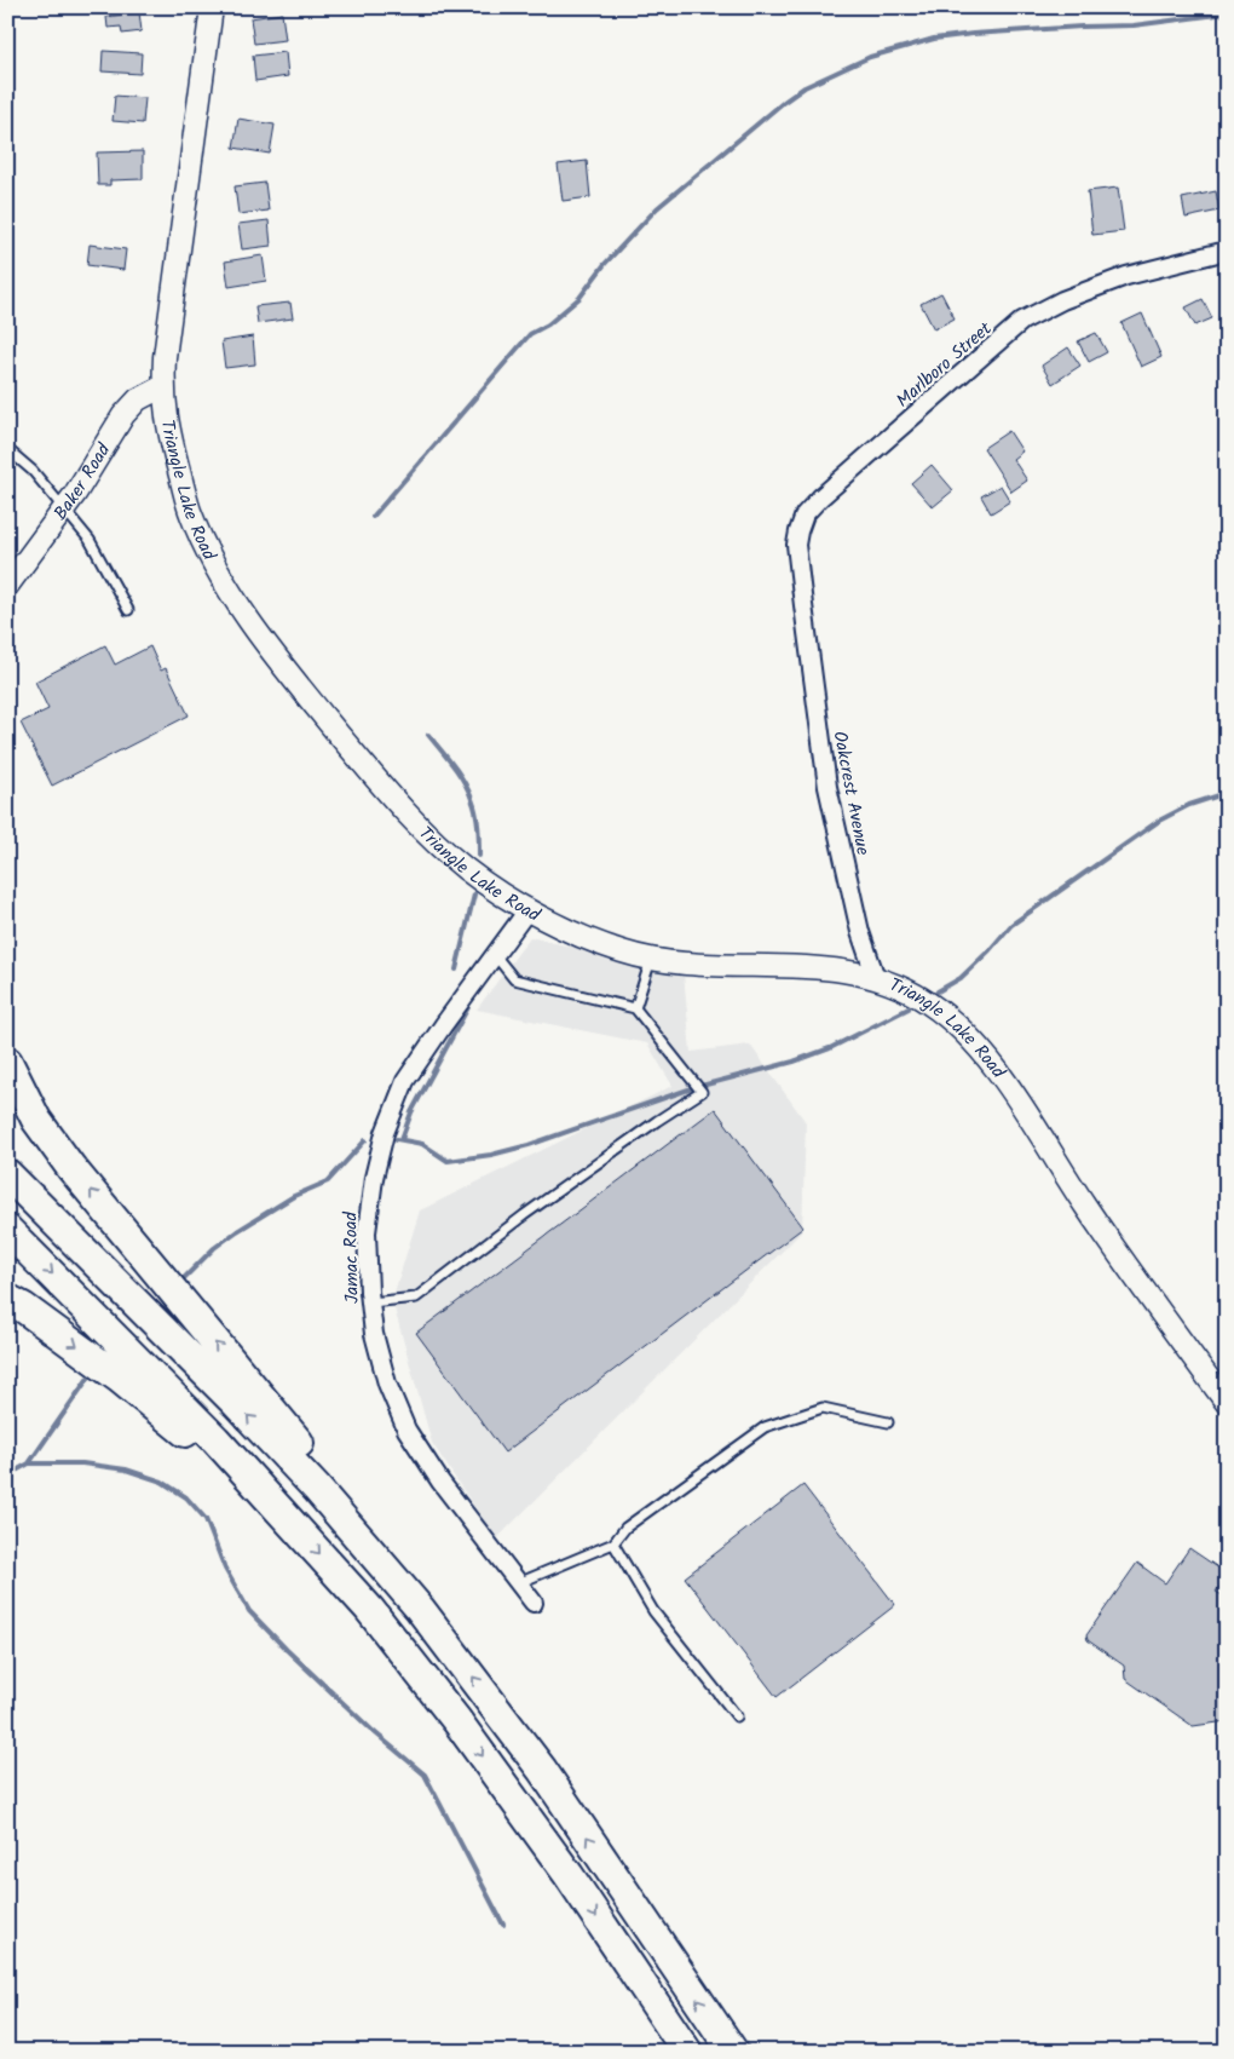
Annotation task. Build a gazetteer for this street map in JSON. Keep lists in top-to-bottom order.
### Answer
{
  "streets": {
    "street": [
      "Marlboro Street",
      "Baker Road",
      "Triangle Lake Road",
      "Oakcrest Avenue",
      "Jamac Road"
    ]
  },
  "crossings": [
    ["Marlboro Street", "Oakcrest Avenue"],
    ["Baker Road", "Triangle Lake Road"],
    ["Triangle Lake Road", "Oakcrest Avenue"],
    ["Triangle Lake Road", "Jamac Road"]
  ]
}
